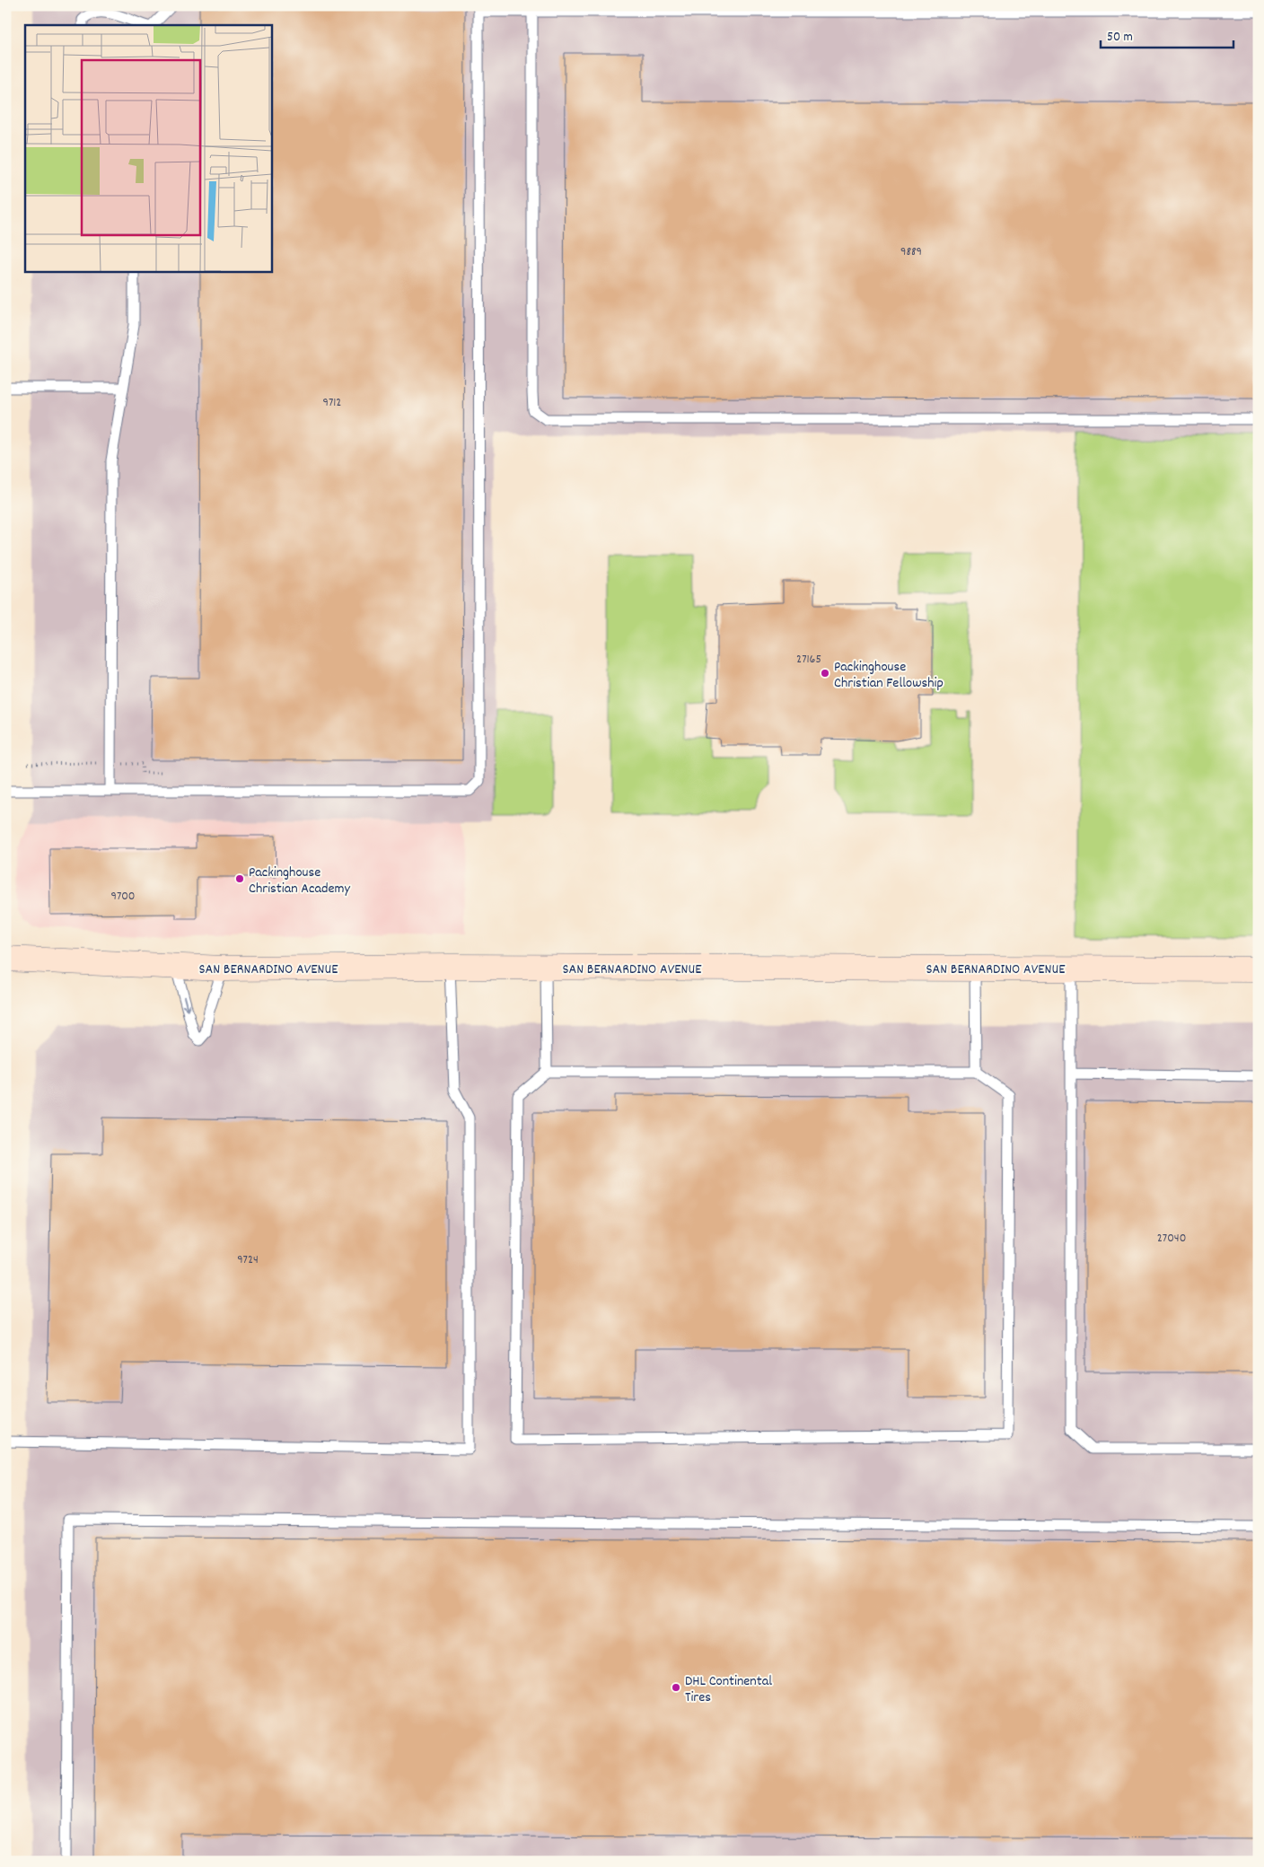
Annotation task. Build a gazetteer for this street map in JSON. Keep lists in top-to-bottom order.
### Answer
{
  "streets": {
    "main road": ["SAN BERNARDINO AVENUE"]
  },
  "places": ["Packinghouse Christian Fellowship", "Packinghouse Christian Academy", "DHL Continental Tires"],
  "house_numbers": [
    "9889",
    "9712",
    "27165",
    "9700",
    "27040",
    "9724"
  ],
  "scale_bar": "50 m"
}
